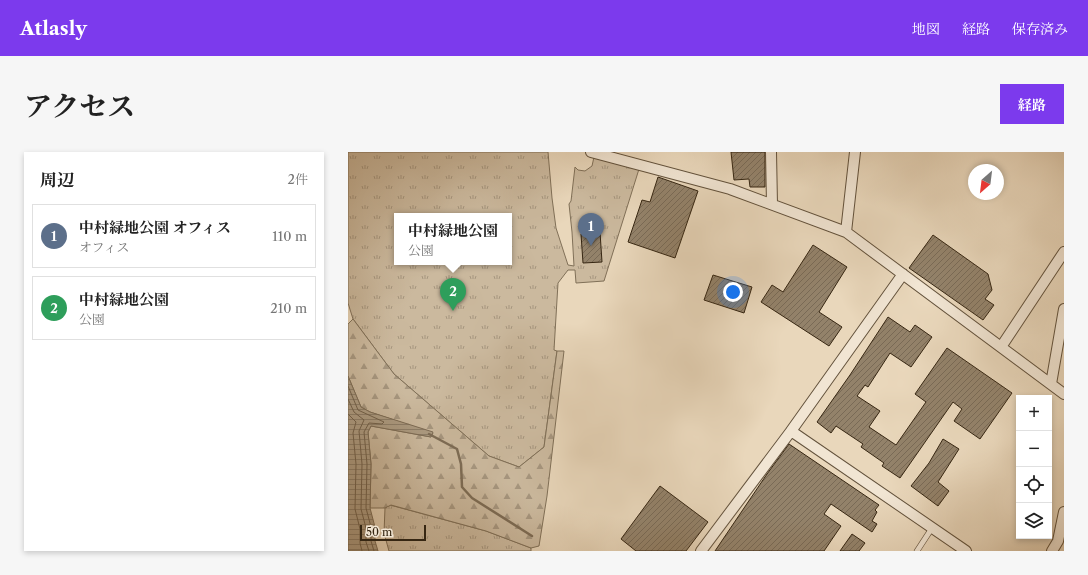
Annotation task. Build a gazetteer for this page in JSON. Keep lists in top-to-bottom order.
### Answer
{
  "scale_bar": "50 m",
  "north": "bottom left",
  "page": {
    "header": "Atlasly",
    "nav": ["地図", "経路", "保存済み"],
    "title": "アクセス",
    "buttons": "経路",
    "heading": ["周辺", "2件"],
    "list": [
      {
        "mark": "1",
        "name": "中村緑地公園 オフィス",
        "note": "オフィス",
        "value": "110 m"
      },
      {
        "mark": "2",
        "name": "中村緑地公園",
        "note": "公園",
        "value": "210 m"
      }
    ],
    "pins": ["1", "2"],
    "popup": ["中村緑地公園", "公園"],
    "map_buttons": ["+", "−"],
    "scale": "50 m"
  }
}
